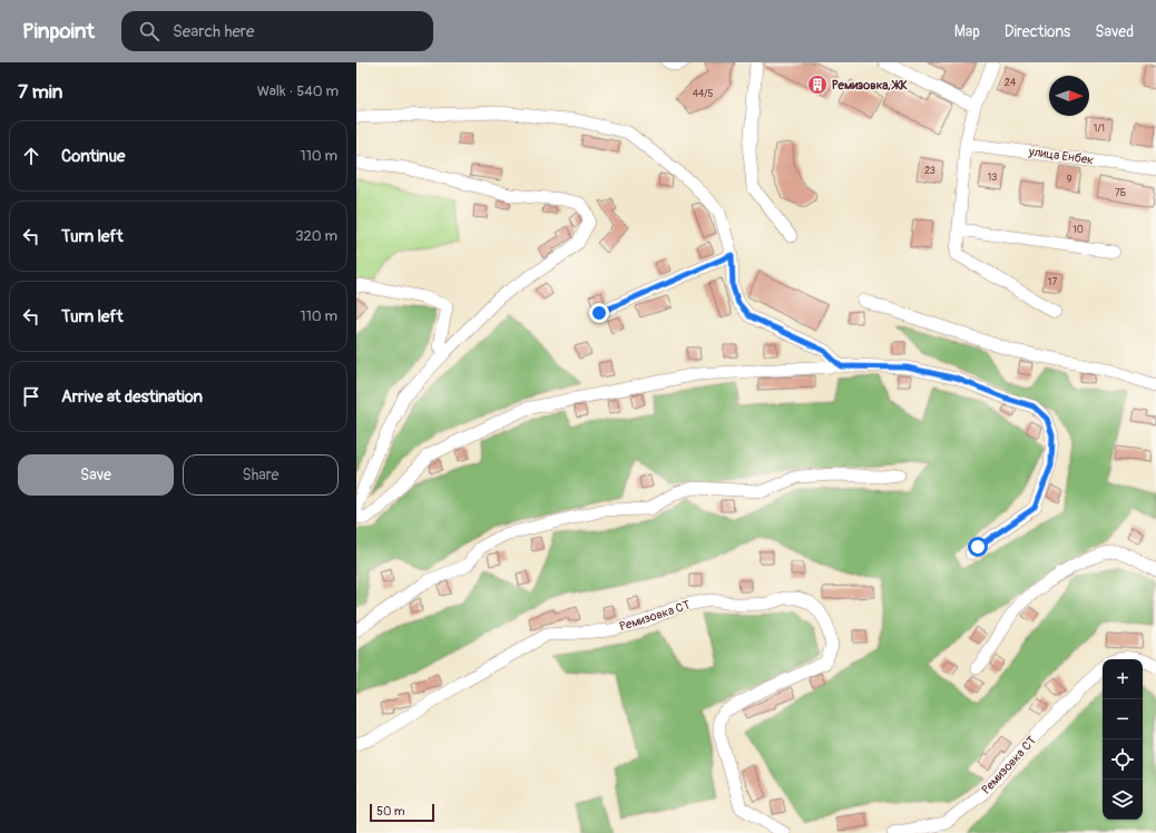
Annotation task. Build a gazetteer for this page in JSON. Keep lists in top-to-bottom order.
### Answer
{
  "streets": {
    "street": ["улица Енбек", "Ремизовка СТ"]
  },
  "places": {
    "building": ["Ремизовка, ЖК"]
  },
  "house_numbers": [
    "24",
    "44/5",
    "1/1",
    "23",
    "13",
    "9",
    "7Б",
    "10",
    "17"
  ],
  "scale_bar": "50 m",
  "north": "right",
  "page": {
    "header": "Pinpoint",
    "search": "Search here",
    "nav": ["Map", "Directions", "Saved"],
    "heading": ["7 min", "Walk · 540 m"],
    "list": [
      ["Continue", "110 m"],
      ["Turn left", "320 m"],
      ["Turn left", "110 m"],
      "Arrive at destination"
    ],
    "buttons": ["Save", "Share"],
    "map_buttons": ["+", "−"],
    "scale": "50 m"
  }
}
